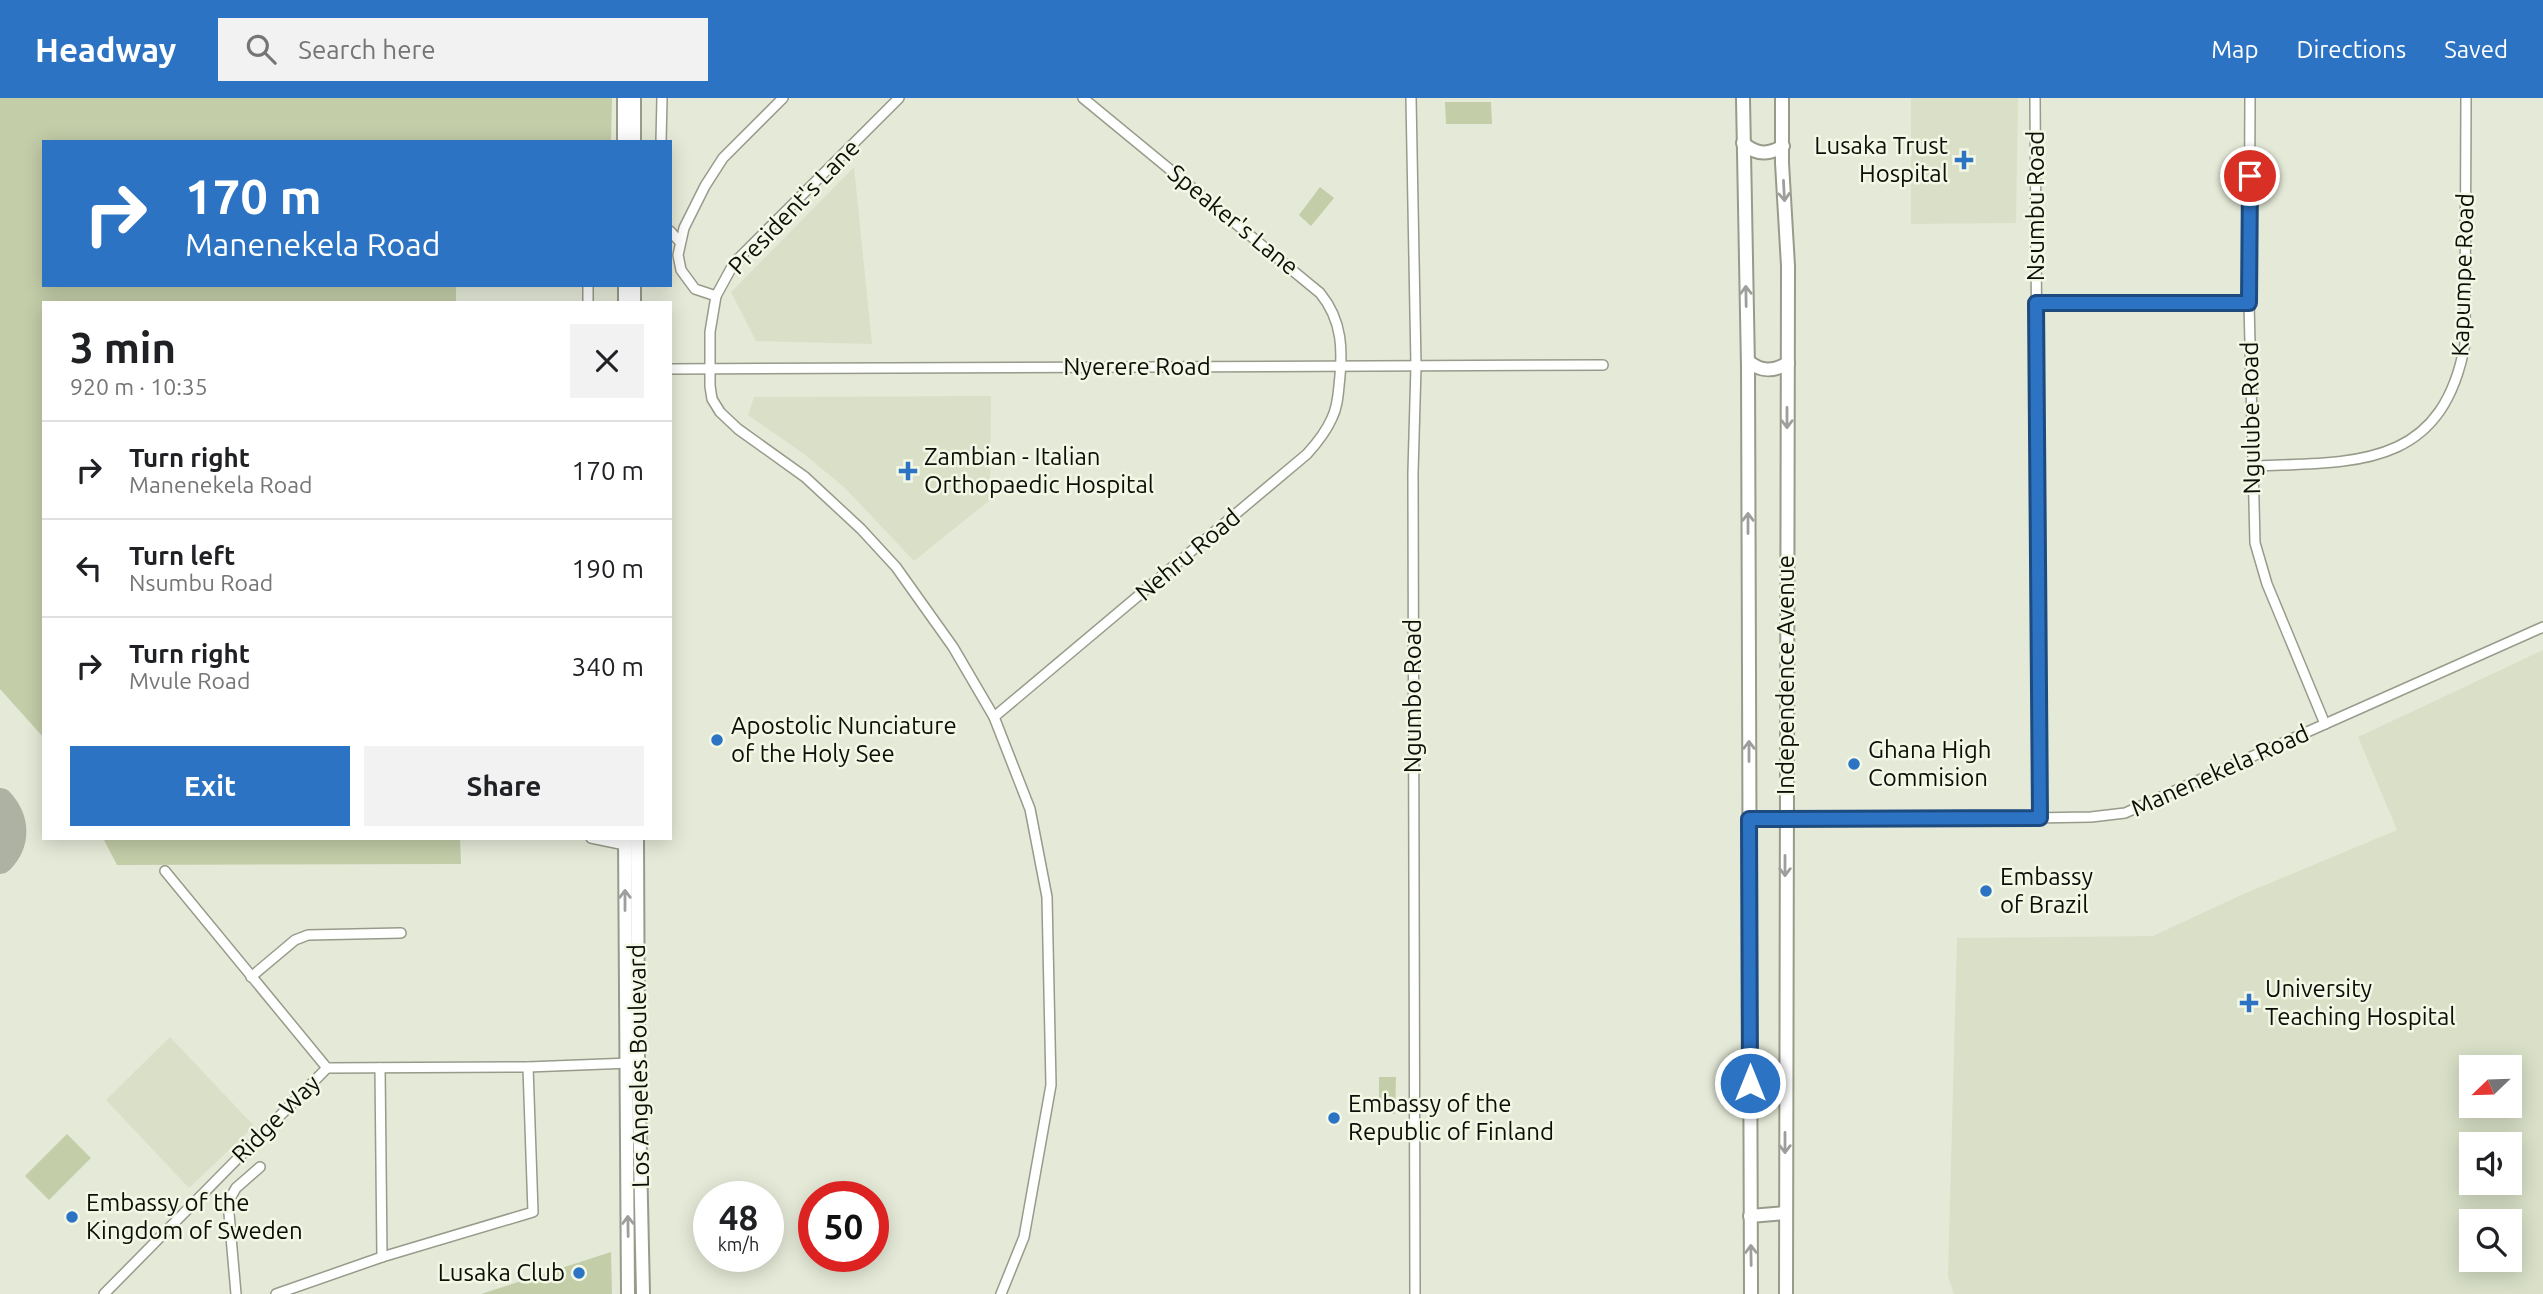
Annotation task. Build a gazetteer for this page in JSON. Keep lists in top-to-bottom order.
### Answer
{
  "streets": {
    "main road": ["Independence Avenue", "Los Angeles Boulevard"],
    "street": [
      "Nsumbu Road",
      "President's Lane",
      "Speaker's Lane",
      "Kapumpe Road",
      "Nyerere Road",
      "Ngulube Road",
      "Nehru Road",
      "Ngumbo Road",
      "Manenekela Road",
      "Ridge Way"
    ]
  },
  "crossings": [
    ["Nsumbu Road", "Manenekela Road"],
    ["President's Lane", "Nyerere Road"],
    ["President's Lane", "Nehru Road"],
    ["Speaker's Lane", "Nyerere Road"],
    ["Speaker's Lane", "Nehru Road"],
    ["Kapumpe Road", "Ngulube Road"],
    ["Nyerere Road", "Nehru Road"],
    ["Nyerere Road", "Ngumbo Road"],
    ["Ngulube Road", "Manenekela Road"],
    ["Independence Avenue", "Manenekela Road"],
    ["Los Angeles Boulevard", "Ridge Way"]
  ],
  "places": {
    "health": ["Lusaka Trust Hospital", "Zambian - Italian Orthopaedic Hospital", "University Teaching Hospital"],
    "other": [
      "Apostolic Nunciature of the Holy See",
      "Ghana High Commision",
      "Embassy of Brazil",
      "Embassy of the Republic of Finland",
      "Embassy of the Kingdom of Sweden",
      "Lusaka Club"
    ]
  },
  "north": "bottom left",
  "page": {
    "header": "Headway",
    "search": "Search here",
    "nav": ["Map", "Directions", "Saved"],
    "turn": ["170 m", "Manenekela Road"],
    "heading": ["3 min", "920 m · 10:35"],
    "list": [
      {
        "name": "Turn right",
        "note": "Manenekela Road",
        "value": "170 m"
      },
      {
        "name": "Turn left",
        "note": "Nsumbu Road",
        "value": "190 m"
      },
      {
        "name": "Turn right",
        "note": "Mvule Road",
        "value": "340 m"
      }
    ],
    "buttons": ["Exit", "Share"],
    "speed": "48 km/h",
    "limit": "50"
  }
}
